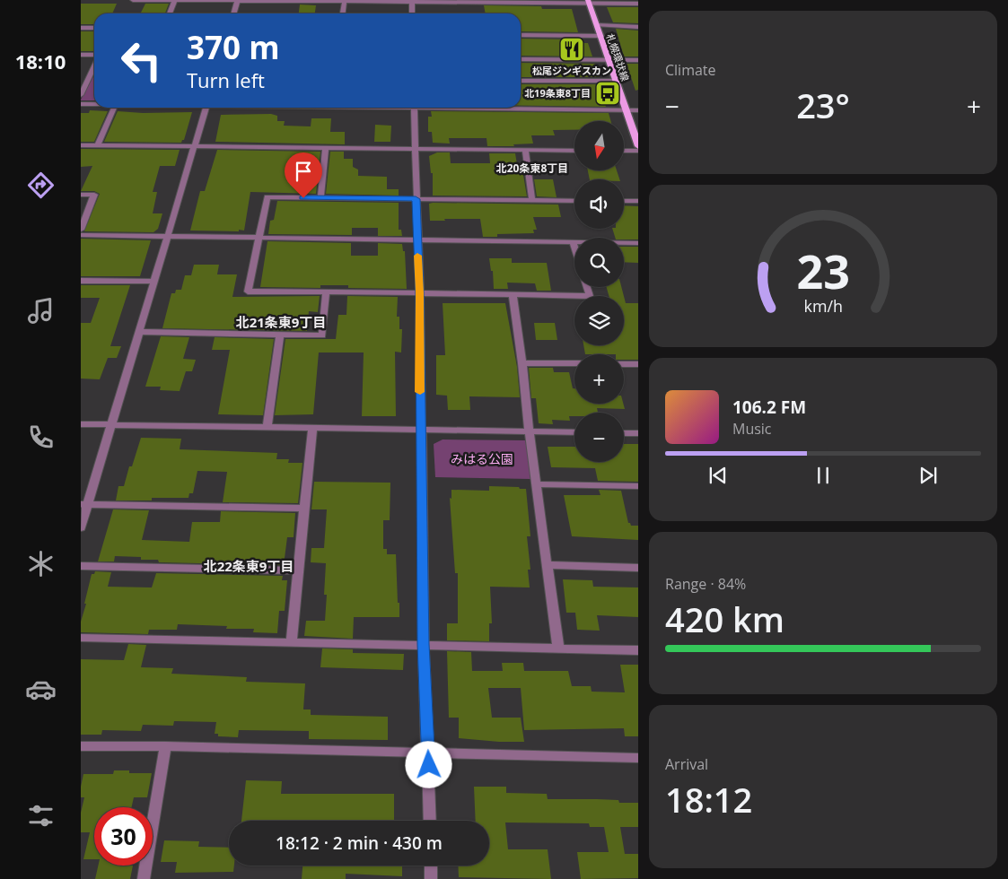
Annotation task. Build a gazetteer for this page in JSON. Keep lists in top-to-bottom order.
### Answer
{
  "streets": {
    "main road": ["札幌環状線"]
  },
  "districts": ["北20条東8丁目", "北21条東9丁目", "北22条東9丁目"],
  "parks": ["みはる公園"],
  "places": {
    "restaurant": ["松尾ジンギスカン"],
    "bus stop": ["北19条東8丁目"]
  },
  "north": "bottom",
  "page": {
    "tabs": "18:10",
    "tile": [
      "Climate",
      ["Range · 84%", "420 km"],
      ["Arrival", "18:12"]
    ],
    "turn": ["370 m", "Turn left"],
    "heat": ["−", "23°", "+"],
    "map_buttons": ["+", "−"],
    "song": ["106.2 FM", "Music"],
    "limit": "30",
    "trip": "18:12 · 2 min · 430 m",
    "gauge": ["23", "km/h"]
  }
}
